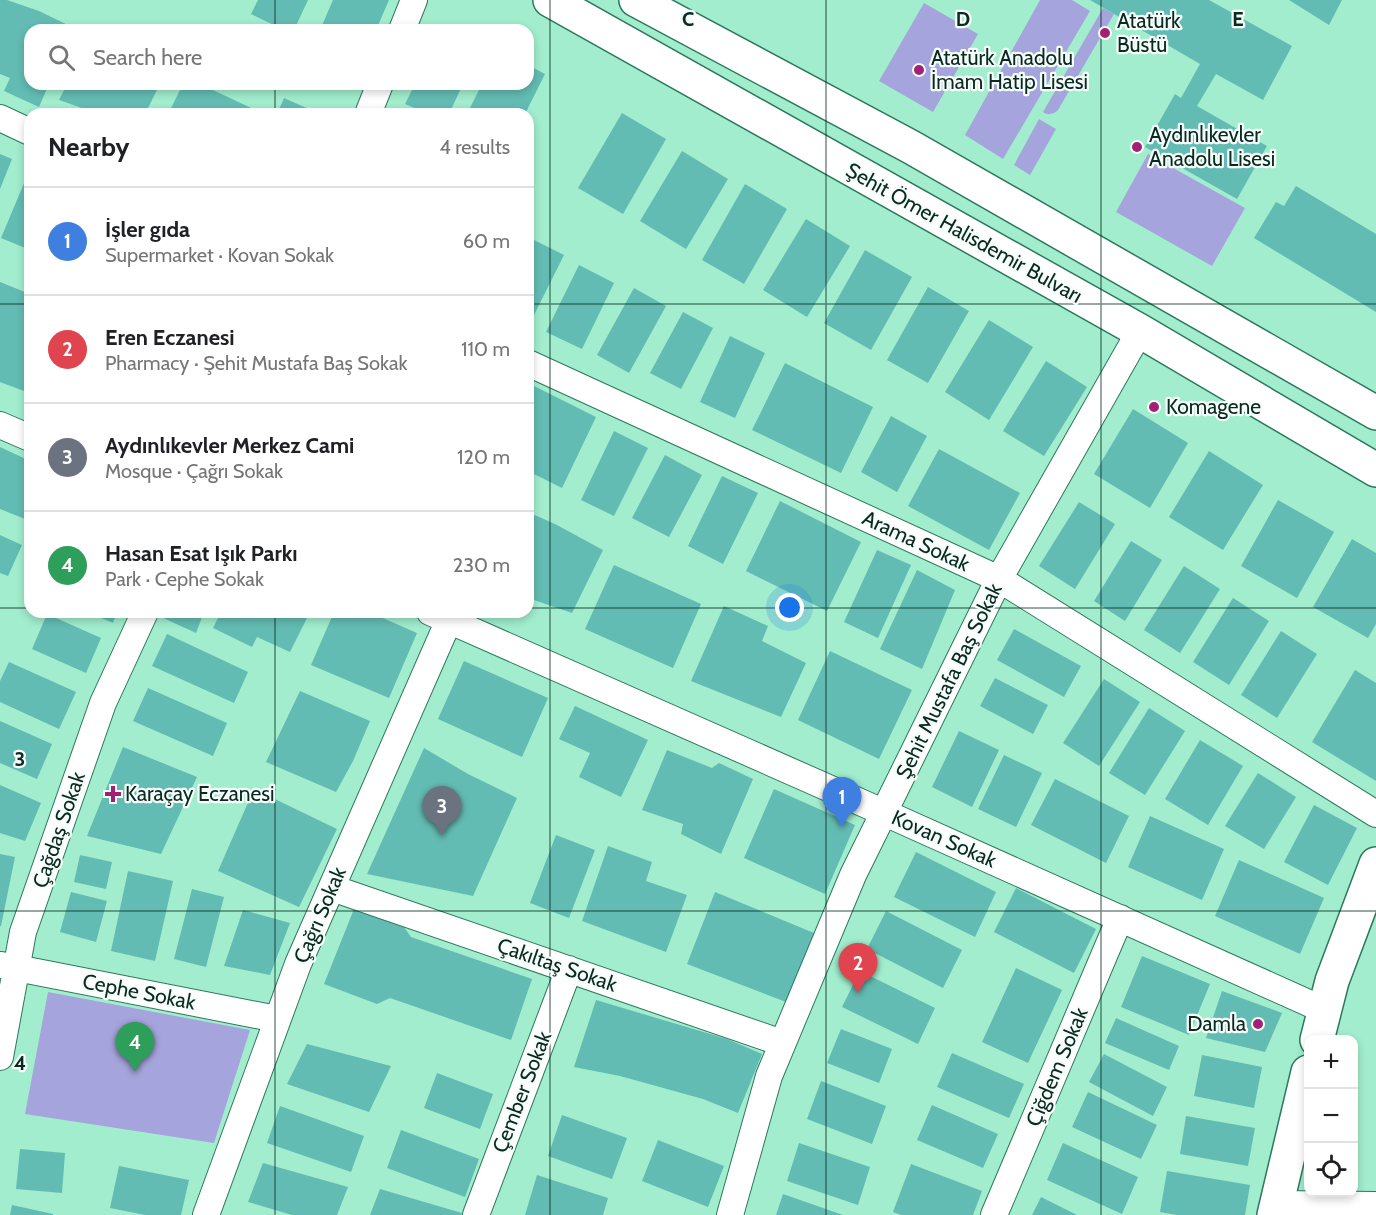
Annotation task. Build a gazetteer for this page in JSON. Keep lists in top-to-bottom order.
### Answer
{
  "streets": {
    "main road": ["Şehit Ömer Halisdemir Bulvarı"],
    "street": [
      "Arama Sokak",
      "Şehit Mustafa Baş Sokak",
      "Çağdaş Sokak",
      "Kovan Sokak",
      "Çağrı Sokak",
      "Çakıltaş Sokak",
      "Cephe Sokak",
      "Çiğdem Sokak",
      "Çember Sokak"
    ]
  },
  "crossings": [
    ["Şehit Ömer Halisdemir Bulvarı", "Şehit Mustafa Baş Sokak"],
    ["Arama Sokak", "Şehit Mustafa Baş Sokak"],
    ["Şehit Mustafa Baş Sokak", "Kovan Sokak"],
    ["Şehit Mustafa Baş Sokak", "Çakıltaş Sokak"],
    ["Çağdaş Sokak", "Cephe Sokak"],
    ["Kovan Sokak", "Çiğdem Sokak"],
    ["Çağrı Sokak", "Çakıltaş Sokak"],
    ["Çağrı Sokak", "Cephe Sokak"],
    ["Çakıltaş Sokak", "Çember Sokak"]
  ],
  "places": {
    "other": [
      "Atatürk Büstü",
      "Atatürk Anadolu İmam Hatip Lisesi",
      "Aydınlıkevler Anadolu Lisesi",
      "Komagene",
      "Damla"
    ],
    "health": ["Karaçay Eczanesi"]
  },
  "page": {
    "search": "Search here",
    "heading": ["Nearby", "4 results"],
    "list": [
      {
        "mark": "1",
        "name": "İşler gıda",
        "note": "Supermarket · Kovan Sokak",
        "value": "60 m"
      },
      {
        "mark": "2",
        "name": "Eren Eczanesi",
        "note": "Pharmacy · Şehit Mustafa Baş Sokak",
        "value": "110 m"
      },
      {
        "mark": "3",
        "name": "Aydınlıkevler Merkez Cami",
        "note": "Mosque · Çağrı Sokak",
        "value": "120 m"
      },
      {
        "mark": "4",
        "name": "Hasan Esat Işık Parkı",
        "note": "Park · Cephe Sokak",
        "value": "230 m"
      }
    ],
    "pins": [
      "1",
      "3",
      "2",
      "4"
    ],
    "map_buttons": ["+", "−"]
  },
  "grid": {
    "columns": ["C", "D", "E"],
    "rows": ["3", "4"]
  }
}
